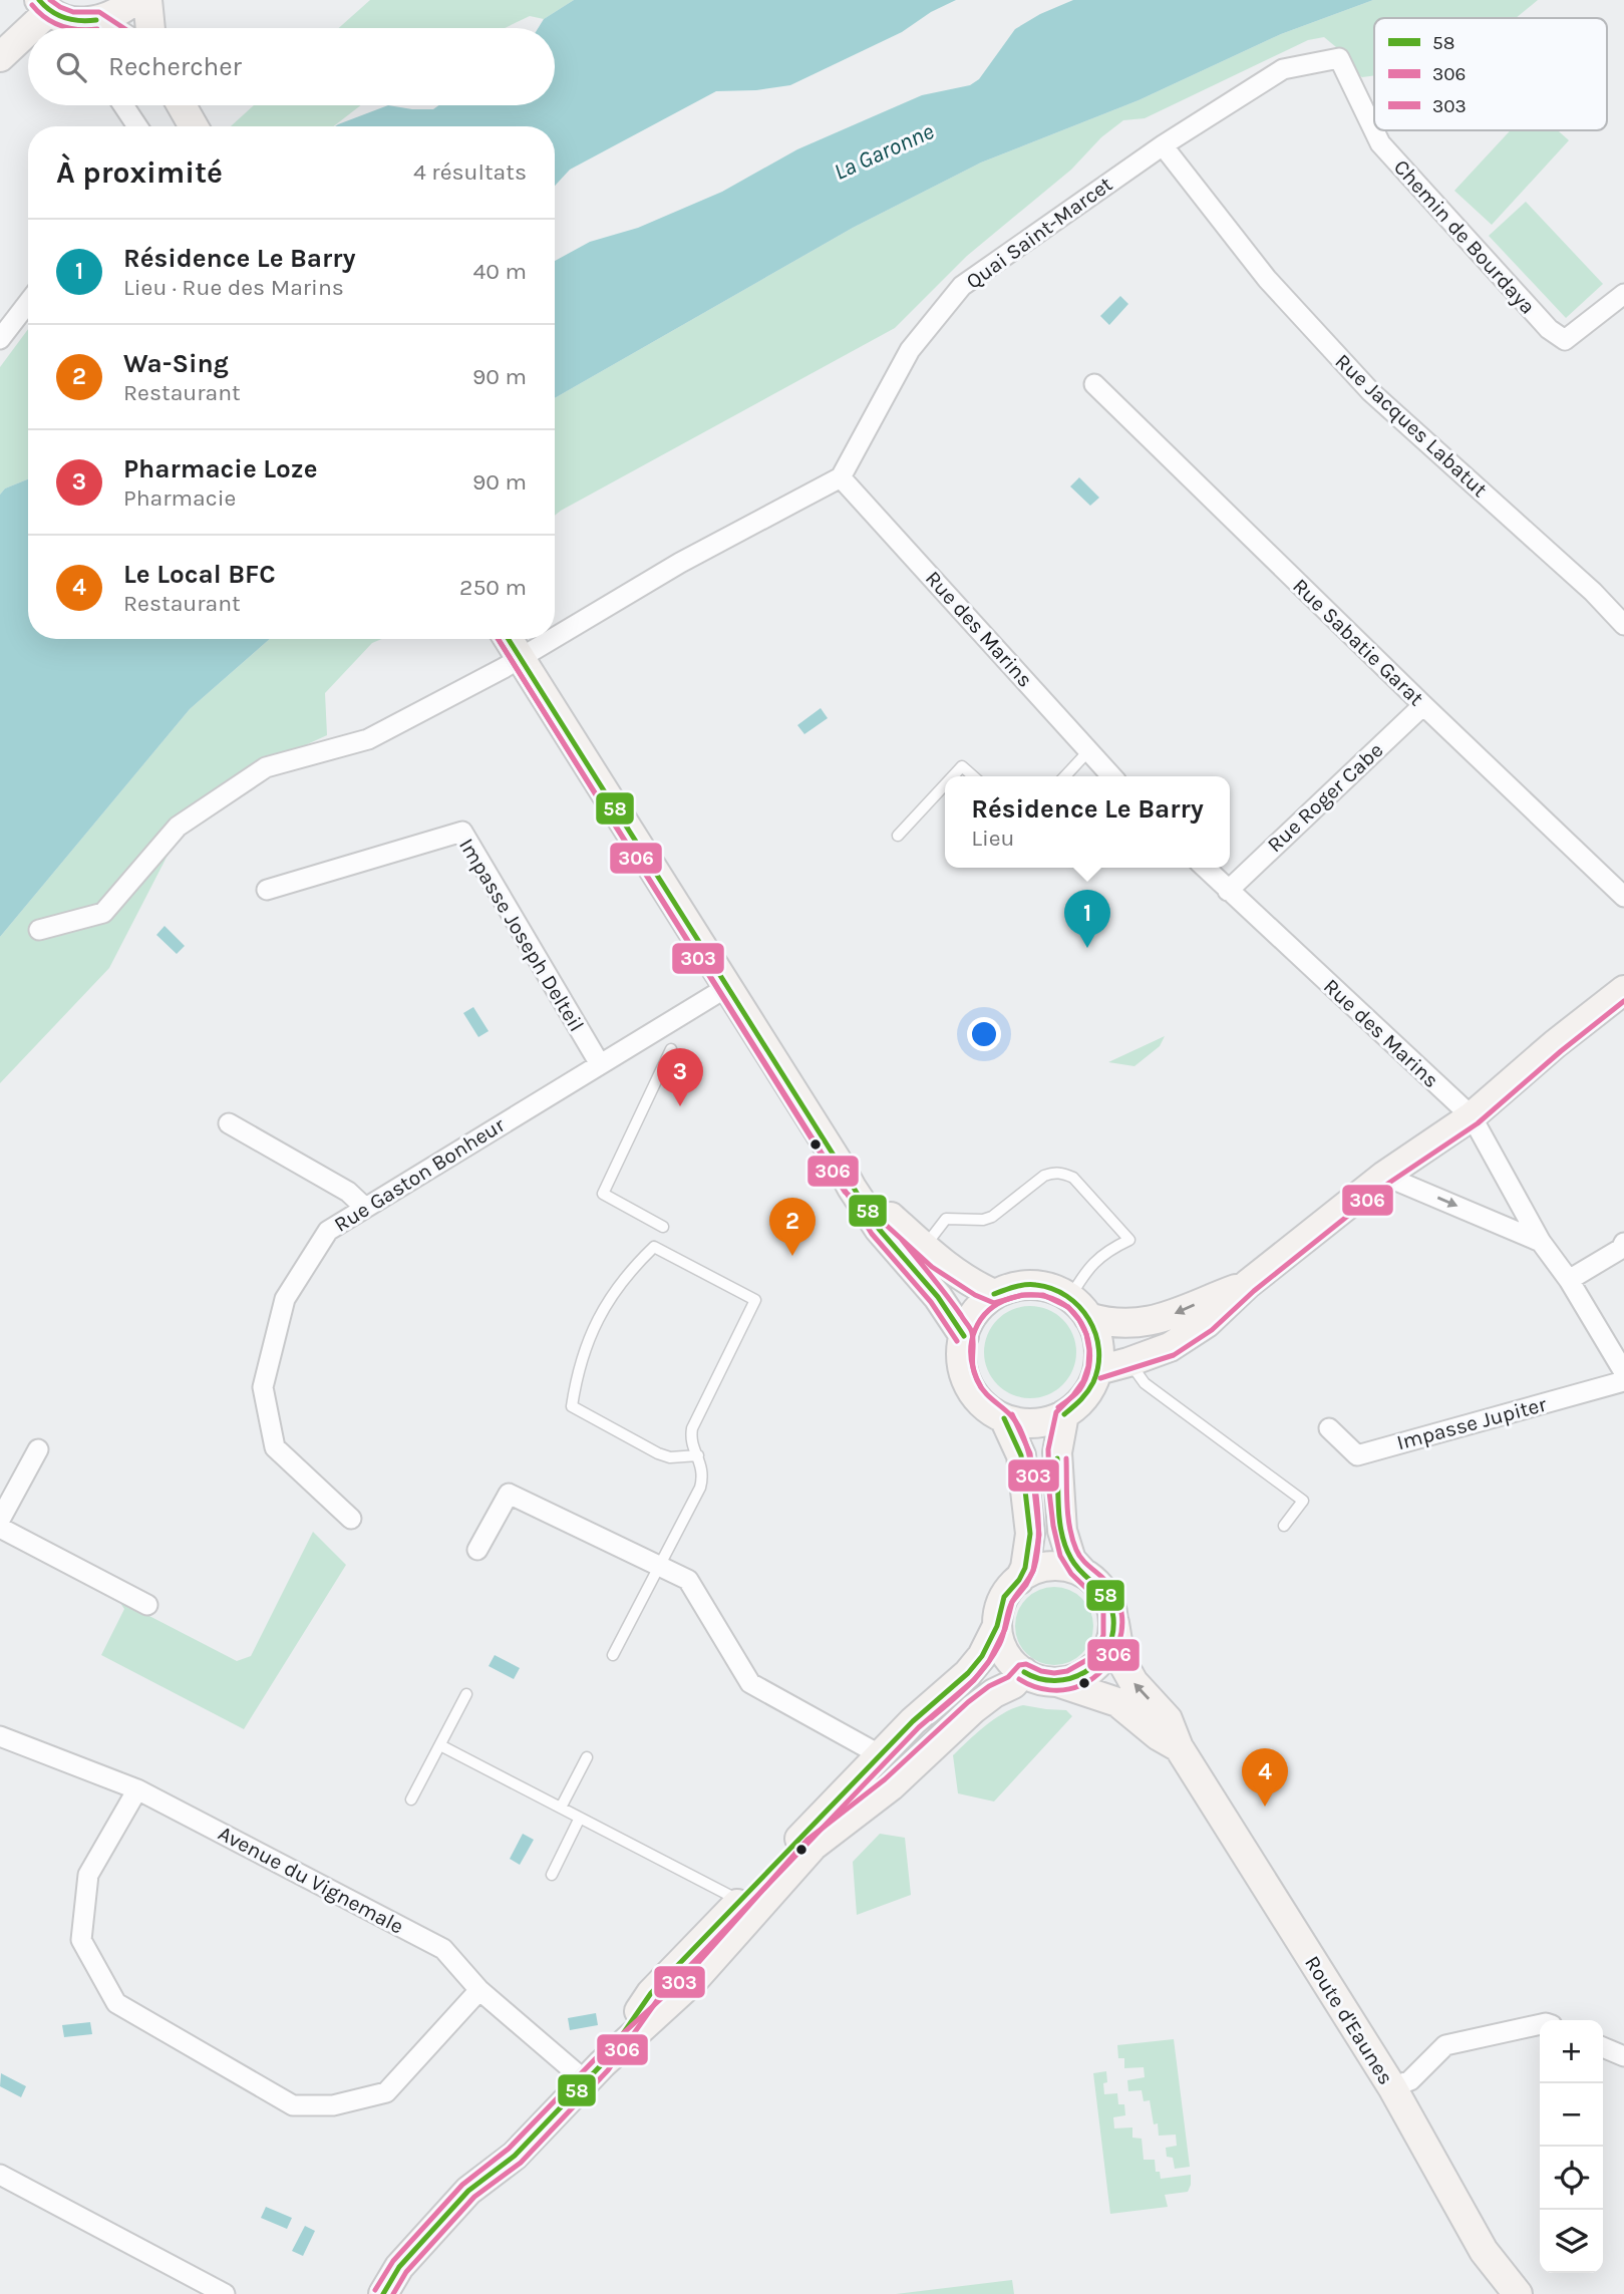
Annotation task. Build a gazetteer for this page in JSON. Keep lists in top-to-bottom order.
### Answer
{
  "streets": {
    "main road": ["Route d'Eaunes"],
    "street": [
      "Quai Saint-Marcet",
      "Chemin de Bourdaya",
      "Rue Jacques Labatut",
      "Rue des Marins",
      "Rue Sabatie Garat",
      "Rue Roger Cabe",
      "Impasse Joseph Delteil",
      "Rue Gaston Bonheur",
      "Impasse Jupiter",
      "Avenue du Vignemale"
    ]
  },
  "crossings": [
    ["Quai Saint-Marcet", "Chemin de Bourdaya"],
    ["Quai Saint-Marcet", "Rue Jacques Labatut"],
    ["Quai Saint-Marcet", "Rue des Marins"],
    ["Rue des Marins", "Rue Roger Cabe"],
    ["Rue Sabatie Garat", "Rue Roger Cabe"],
    ["Impasse Joseph Delteil", "Rue Gaston Bonheur"]
  ],
  "water": ["La Garonne"],
  "lines": ["transit line 58", "transit line 303", "transit line 306"],
  "legend": ["58", "306", "303"],
  "page": {
    "search": "Rechercher",
    "heading": ["À proximité", "4 résultats"],
    "list": [
      {
        "mark": "1",
        "name": "Résidence Le Barry",
        "note": "Lieu · Rue des Marins",
        "value": "40 m"
      },
      {
        "mark": "2",
        "name": "Wa-Sing",
        "note": "Restaurant",
        "value": "90 m"
      },
      {
        "mark": "3",
        "name": "Pharmacie Loze",
        "note": "Pharmacie",
        "value": "90 m"
      },
      {
        "mark": "4",
        "name": "Le Local BFC",
        "note": "Restaurant",
        "value": "250 m"
      }
    ],
    "popup": ["Résidence Le Barry", "Lieu"],
    "pins": [
      "1",
      "3",
      "2",
      "4"
    ],
    "map_buttons": ["+", "−"]
  }
}
